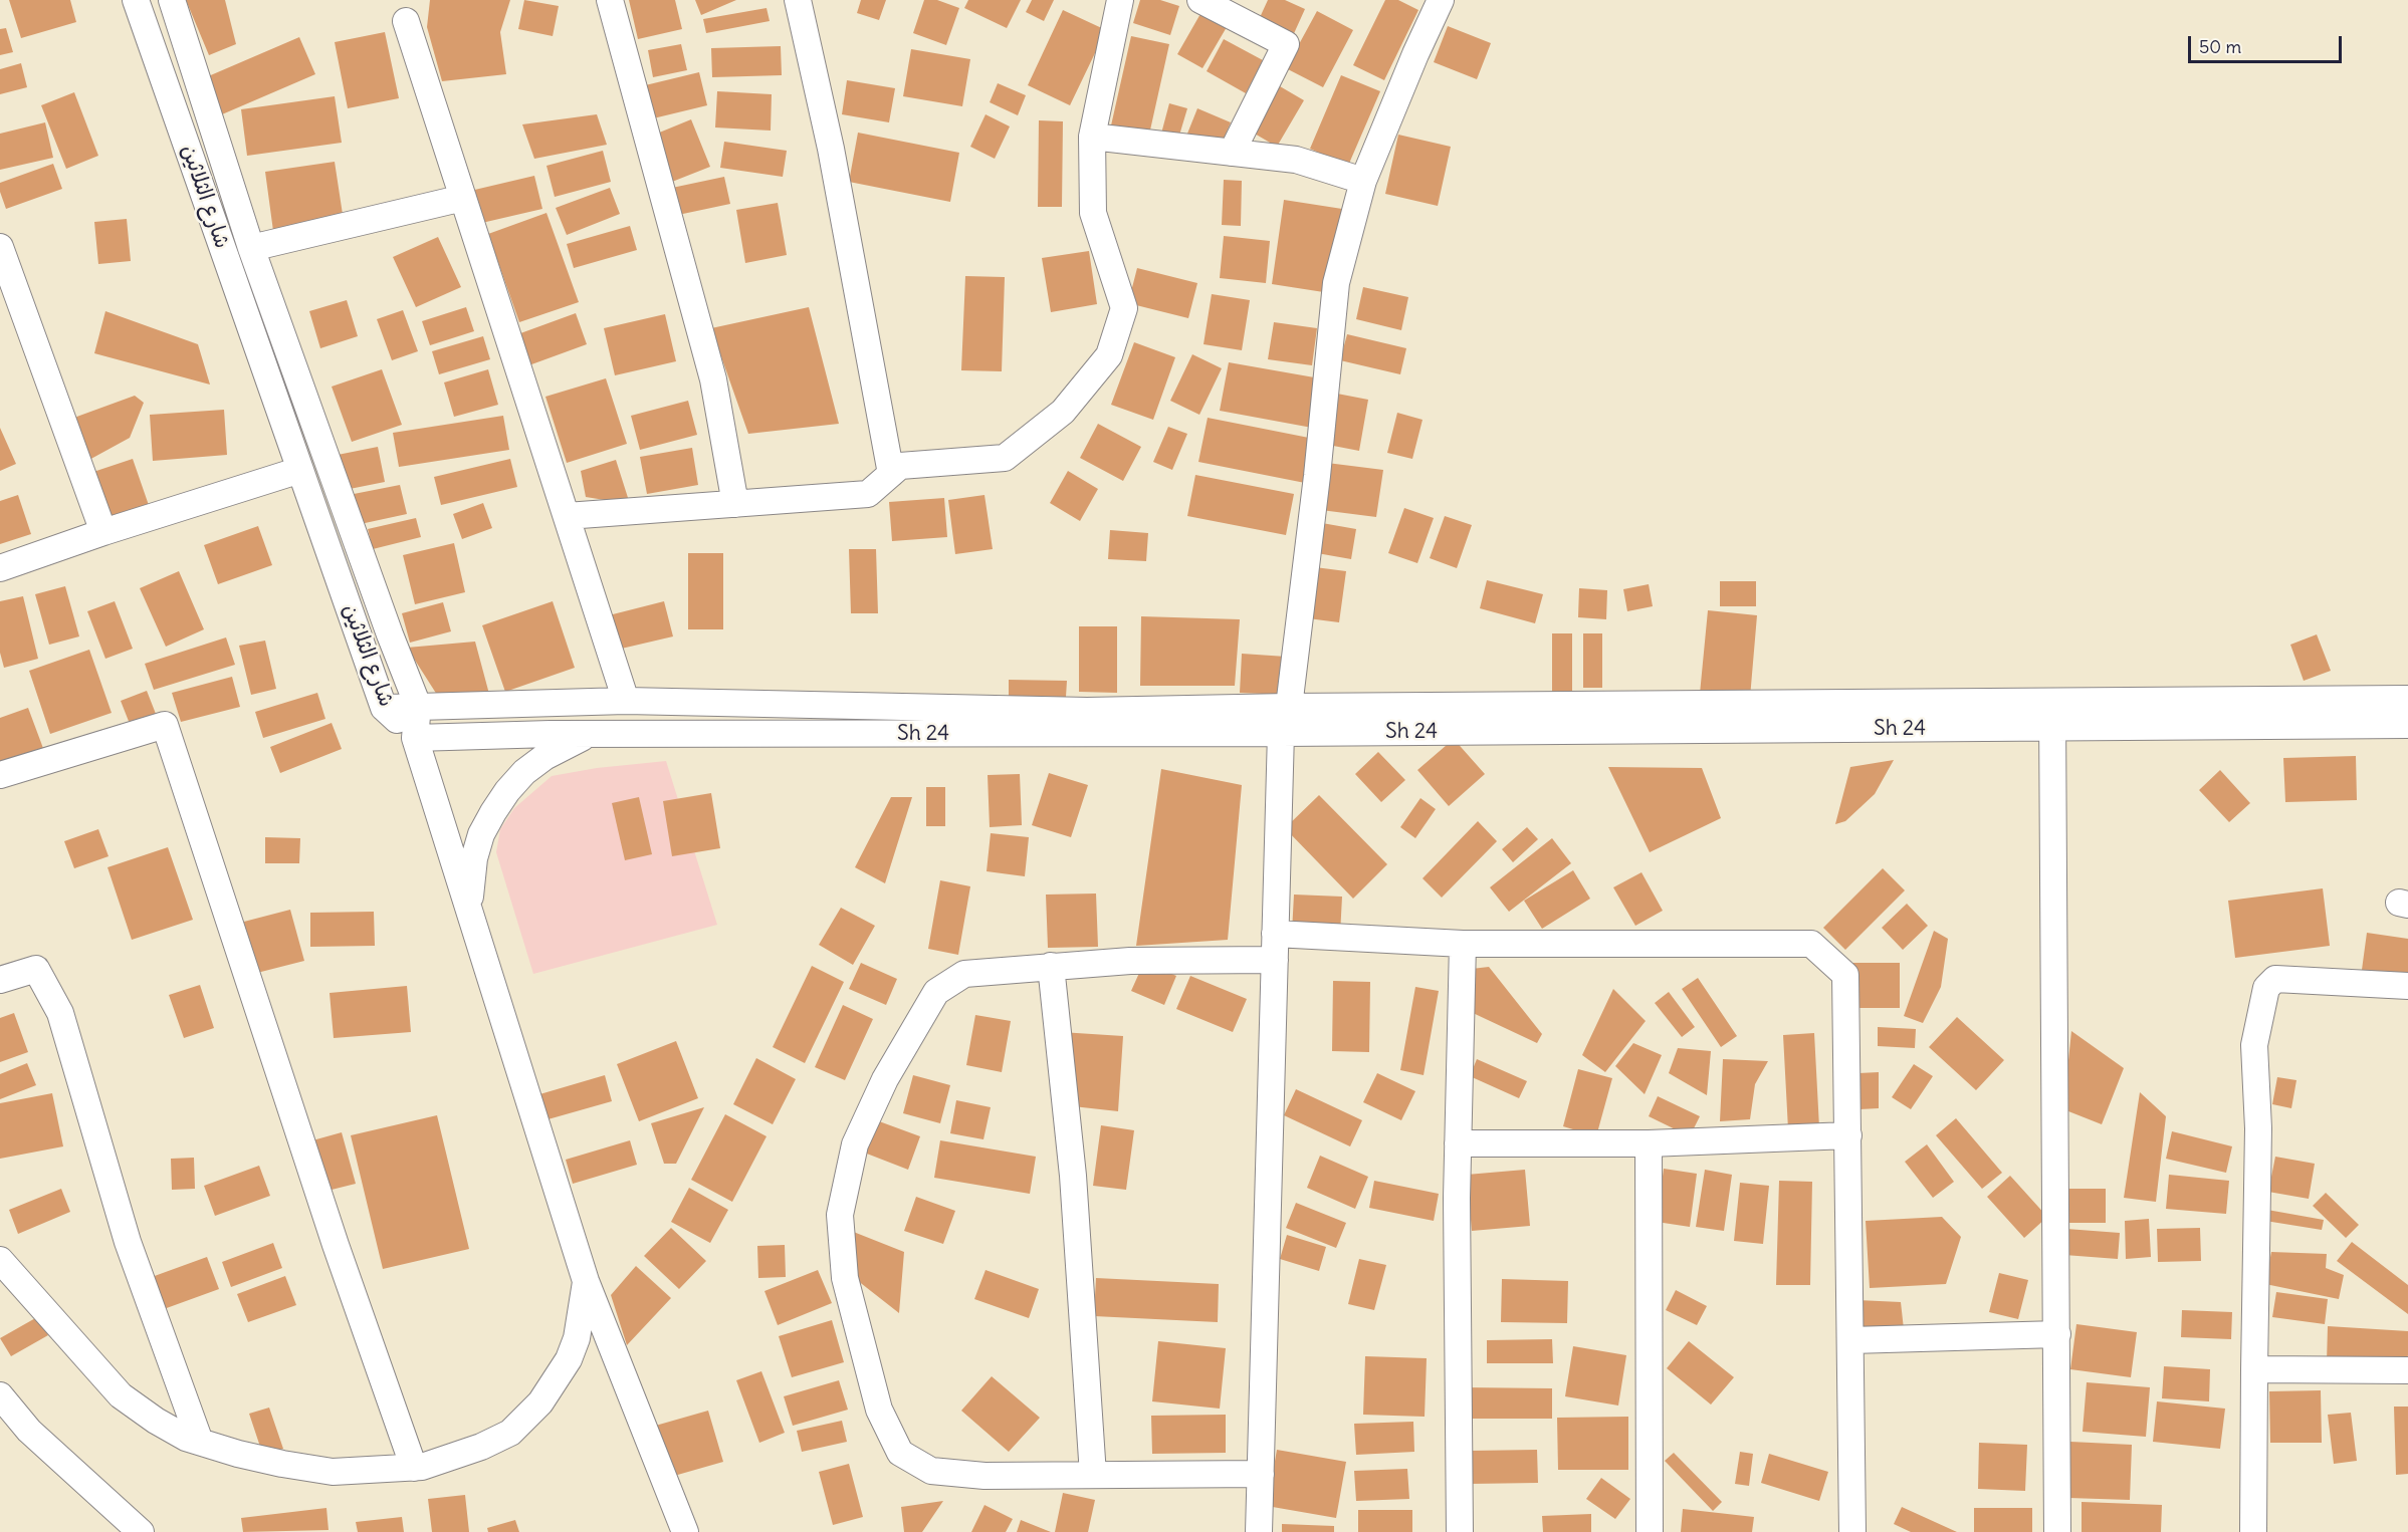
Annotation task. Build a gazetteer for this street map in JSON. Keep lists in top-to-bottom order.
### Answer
{
  "streets": {
    "street": ["شارع الثلاثين", "Sh 24"]
  },
  "crossings": [
    ["شارع الثلاثين", "Sh 24"]
  ],
  "scale_bar": "50 m"
}
